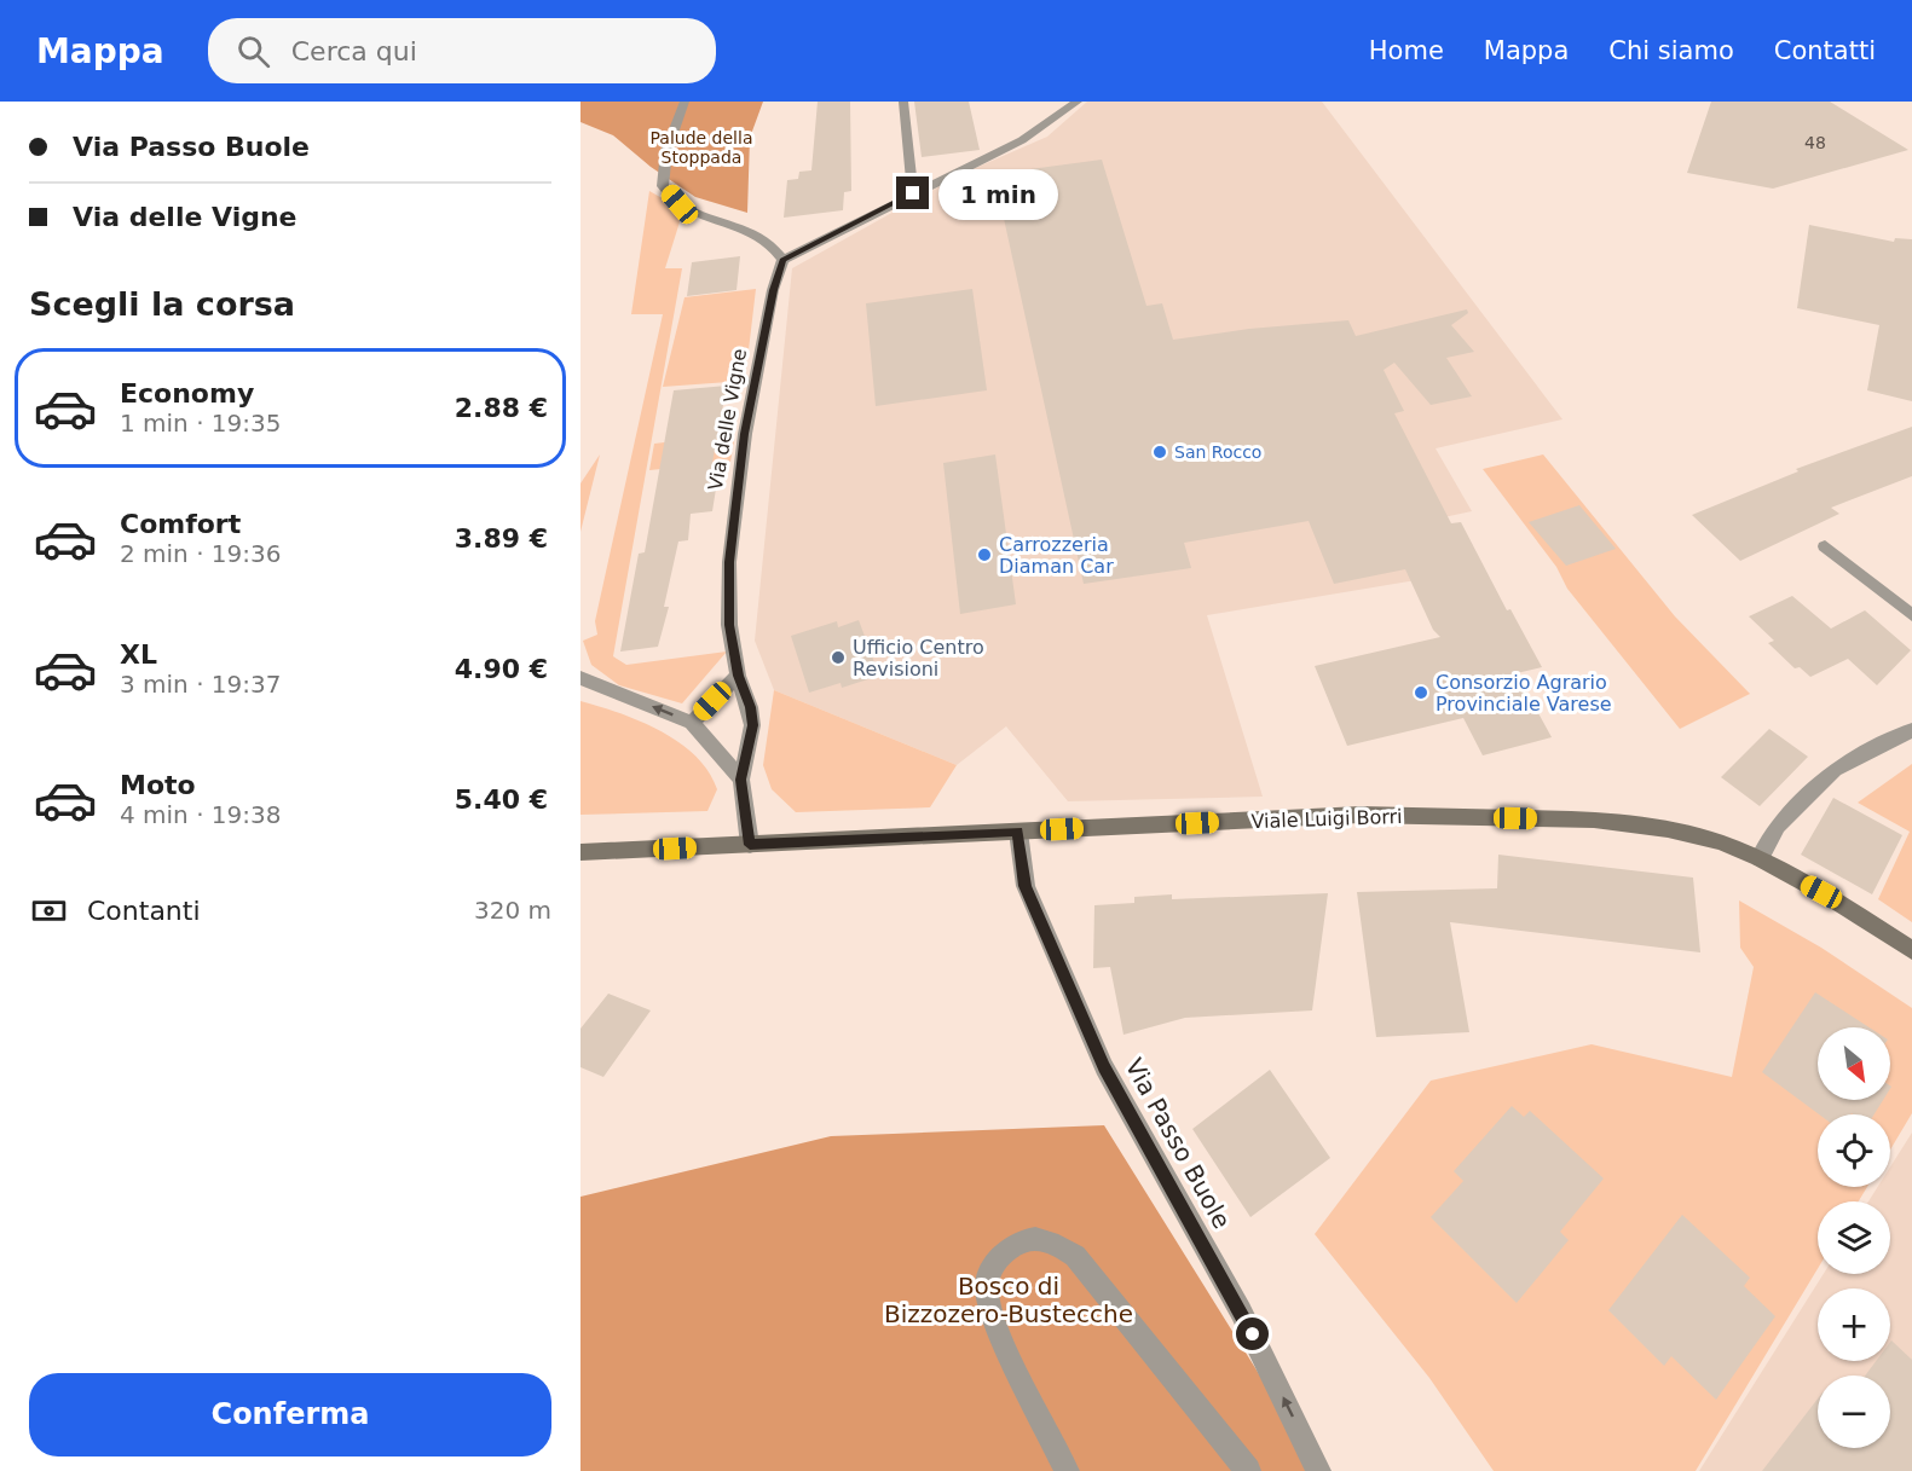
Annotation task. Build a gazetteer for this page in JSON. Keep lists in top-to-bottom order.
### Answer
{
  "streets": {
    "main road": ["Viale Luigi Borri"],
    "street": ["Via delle Vigne", "Via Passo Buole"]
  },
  "crossings": [
    ["Via delle Vigne", "Viale Luigi Borri"],
    ["Viale Luigi Borri", "Via Passo Buole"]
  ],
  "one_way": ["Via Passo Buole"],
  "parks": ["Palude della Stoppada", "Bosco di Bizzozero-Bustecche"],
  "places": [
    "San Rocco",
    "Carrozzeria Diaman Car",
    "Ufficio Centro Revisioni",
    "Consorzio Agrario Provinciale Varese"
  ],
  "house_numbers": ["48"],
  "north": "bottom right",
  "page": {
    "header": "Mappa",
    "search": "Cerca qui",
    "nav": [
      "Home",
      "Mappa",
      "Chi siamo",
      "Contatti"
    ],
    "banner": ["Via Passo Buole", "Via delle Vigne"],
    "bubble": "1 min",
    "heading": "Scegli la corsa",
    "list": [
      {
        "name": "Economy",
        "note": "1 min · 19:35",
        "value": "2.88 €"
      },
      {
        "name": "Comfort",
        "note": "2 min · 19:36",
        "value": "3.89 €"
      },
      {
        "name": "XL",
        "note": "3 min · 19:37",
        "value": "4.90 €"
      },
      {
        "name": "Moto",
        "note": "4 min · 19:38",
        "value": "5.40 €"
      }
    ],
    "pay": ["Contanti", "320 m"],
    "map_buttons": ["+", "−"],
    "buttons": "Conferma"
  }
}
